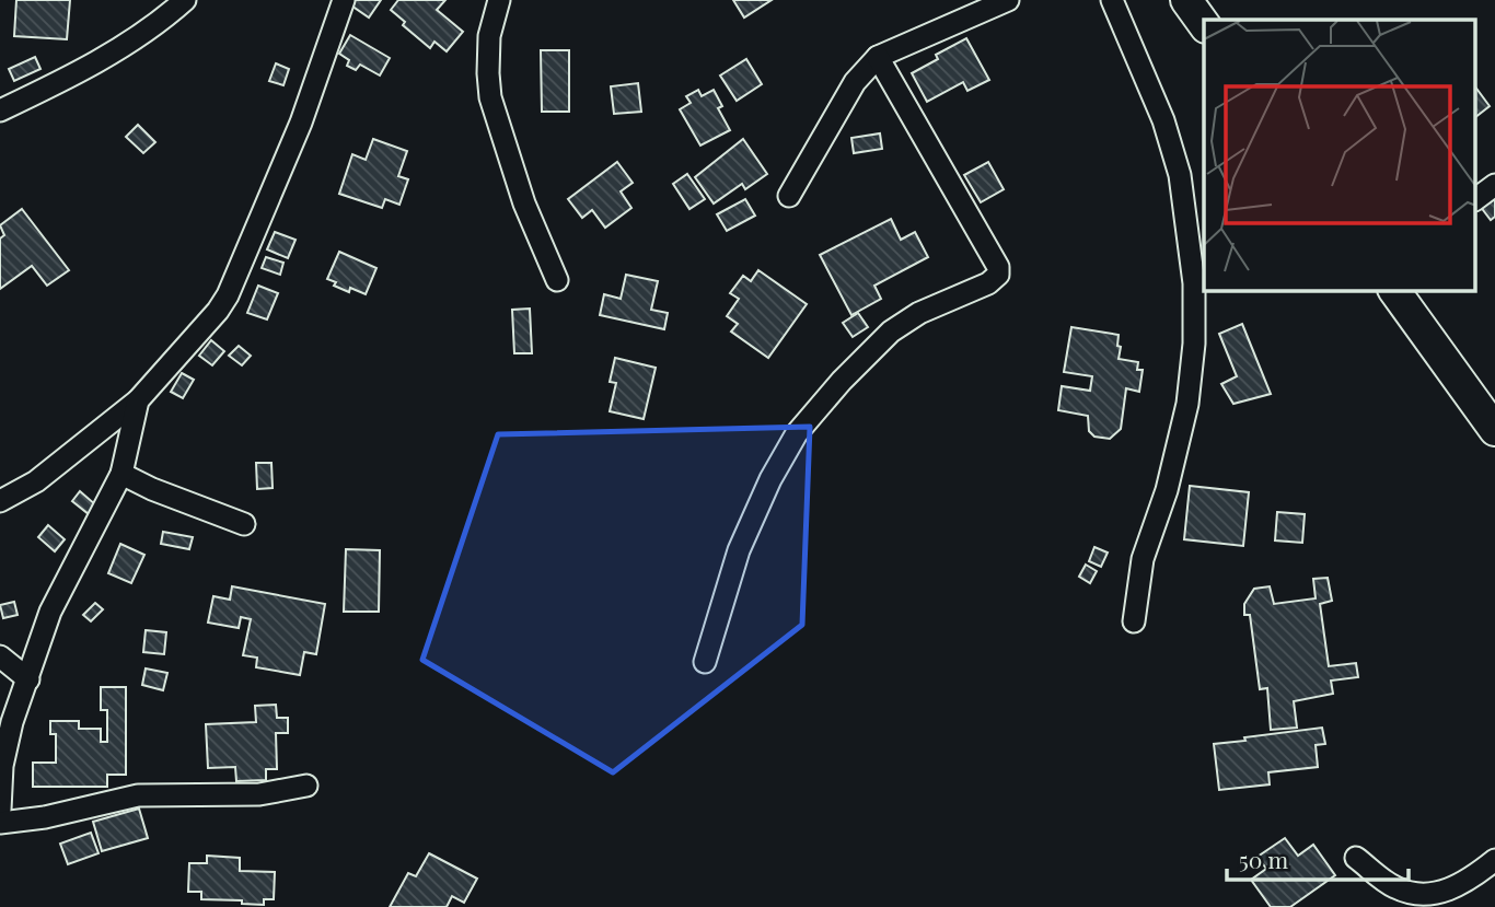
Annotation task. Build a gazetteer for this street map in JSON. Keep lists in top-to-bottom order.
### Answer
{
  "scale_bar": "50 m"
}
